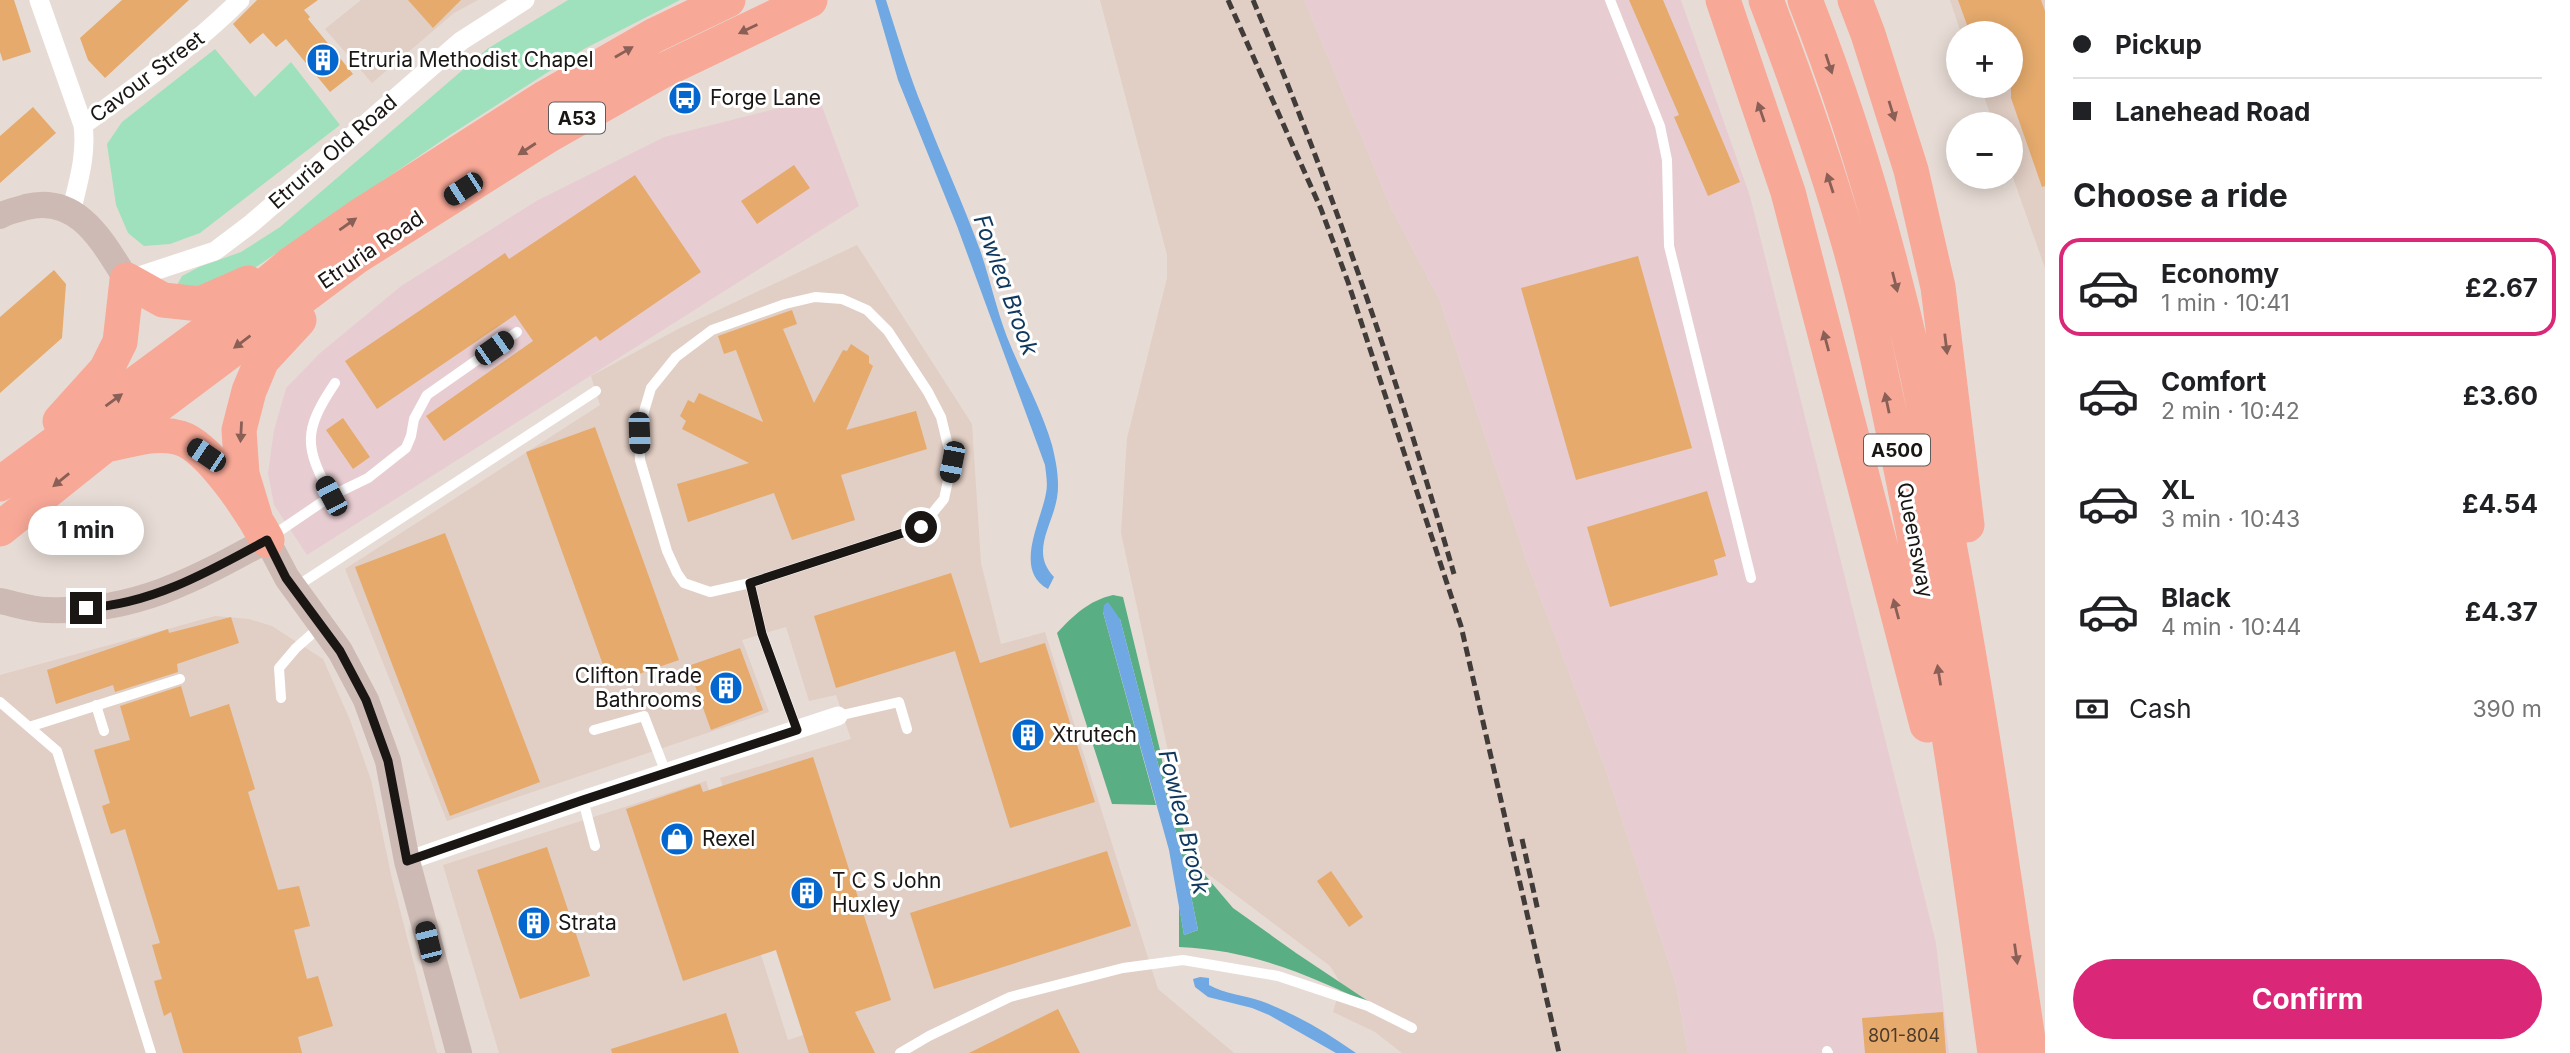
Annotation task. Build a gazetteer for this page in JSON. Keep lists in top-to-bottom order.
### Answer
{
  "streets": {
    "highway": [
      "A53",
      "Etruria Road",
      "A500",
      "Queensway"
    ],
    "street": ["Cavour Street", "Etruria Old Road"]
  },
  "water": ["Fowlea Brook"],
  "places": {
    "building": [
      "Etruria Methodist Chapel",
      "Clifton Trade Bathrooms",
      "Xtrutech",
      "T C S John Huxley",
      "Strata"
    ],
    "bus stop": ["Forge Lane"],
    "shop": ["Rexel"]
  },
  "house_numbers": ["801-804"],
  "page": {
    "banner": ["Pickup", "Lanehead Road"],
    "map_buttons": ["+", "−"],
    "heading": "Choose a ride",
    "list": [
      {
        "name": "Economy",
        "note": "1 min · 10:41",
        "value": "£2.67"
      },
      {
        "name": "Comfort",
        "note": "2 min · 10:42",
        "value": "£3.60"
      },
      {
        "name": "XL",
        "note": "3 min · 10:43",
        "value": "£4.54"
      },
      {
        "name": "Black",
        "note": "4 min · 10:44",
        "value": "£4.37"
      }
    ],
    "bubble": "1 min",
    "pay": ["Cash", "390 m"],
    "buttons": "Confirm"
  }
}
